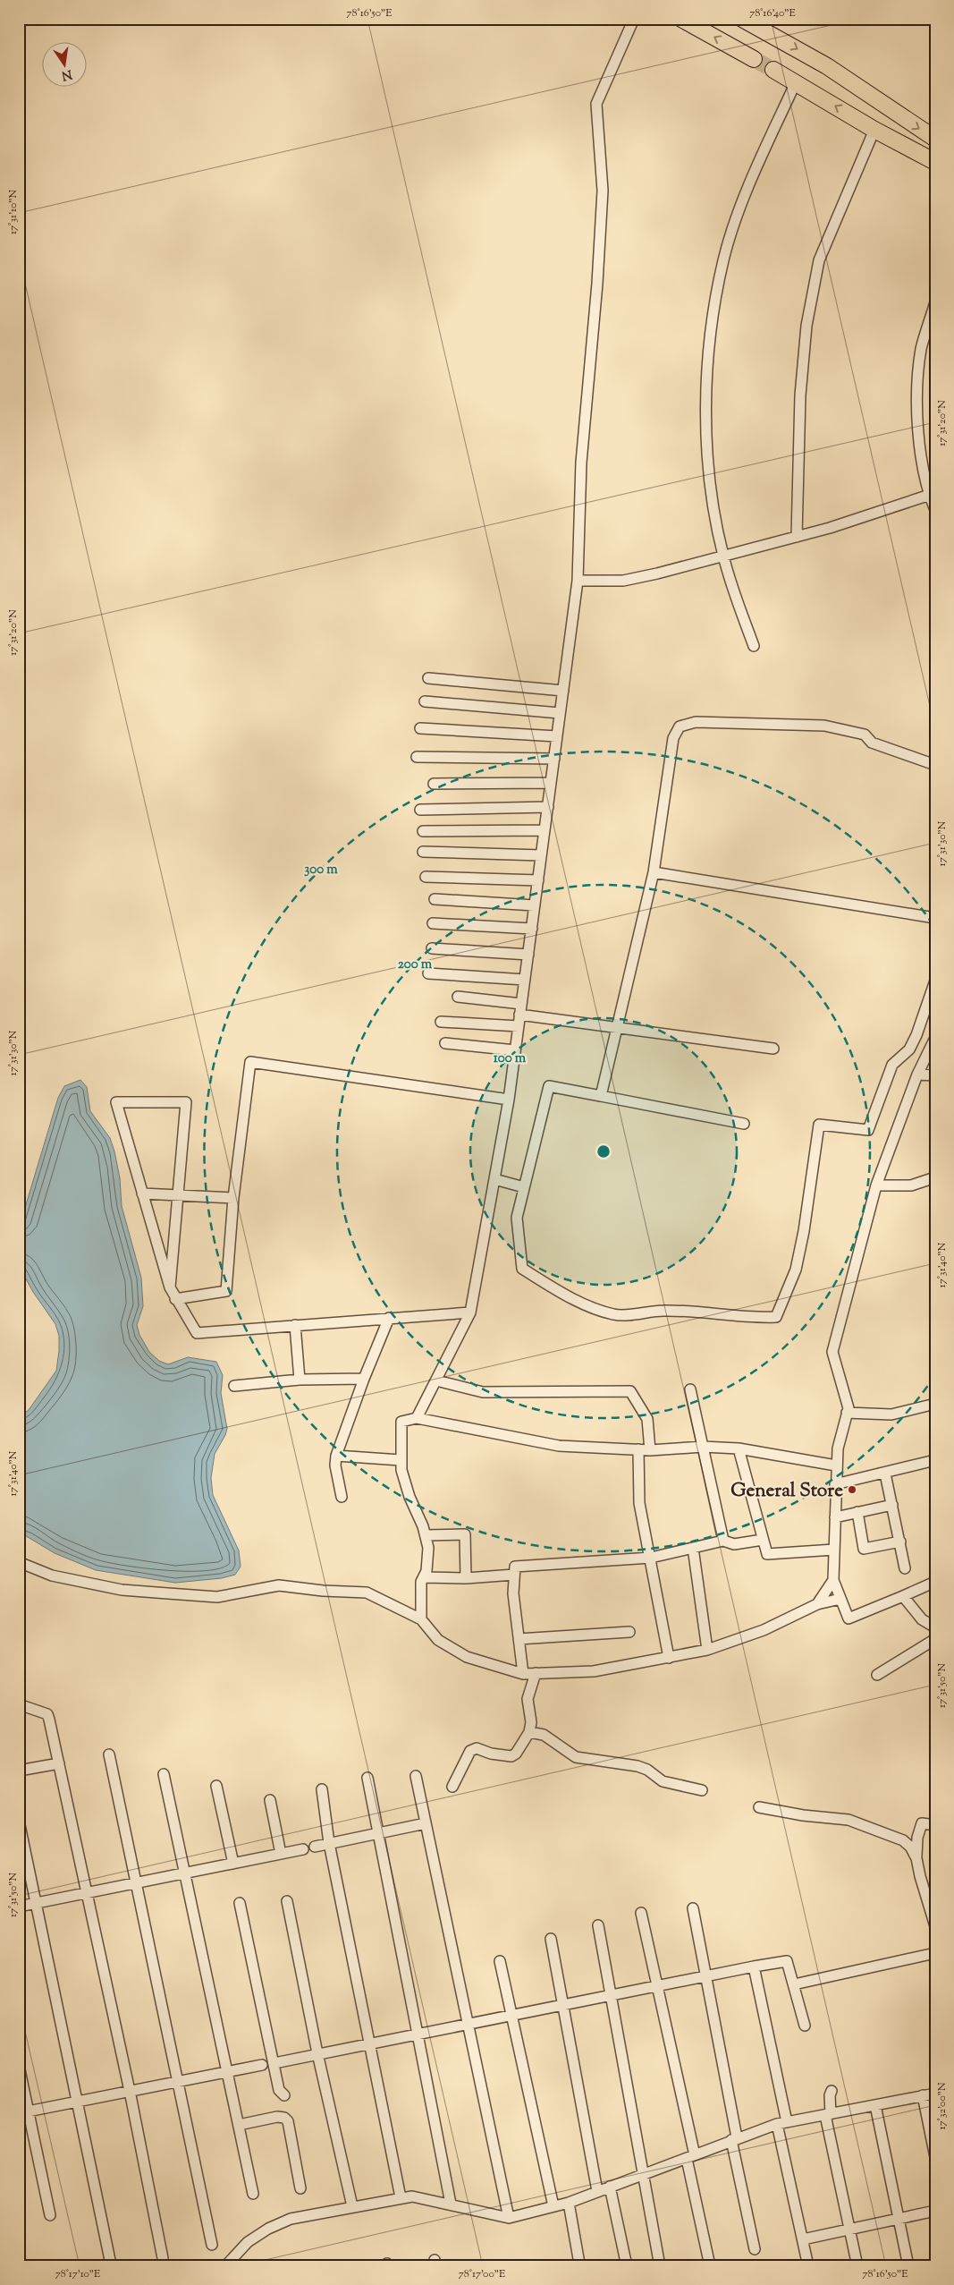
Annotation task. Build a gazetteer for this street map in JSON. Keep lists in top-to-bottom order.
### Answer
{
  "places": ["General Store"],
  "north": "bottom",
  "coordinates": [
    "78°16'50\"E",
    "78°16'40\"E",
    "17°31'10\"N",
    "17°31'20\"N",
    "17°31'30\"N",
    "17°31'40\"N",
    "17°31'50\"N",
    "17°32'00\"N",
    "78°17'10\"E",
    "78°17'00\"E"
  ],
  "rings": ["300 m", "200 m", "100 m"]
}
